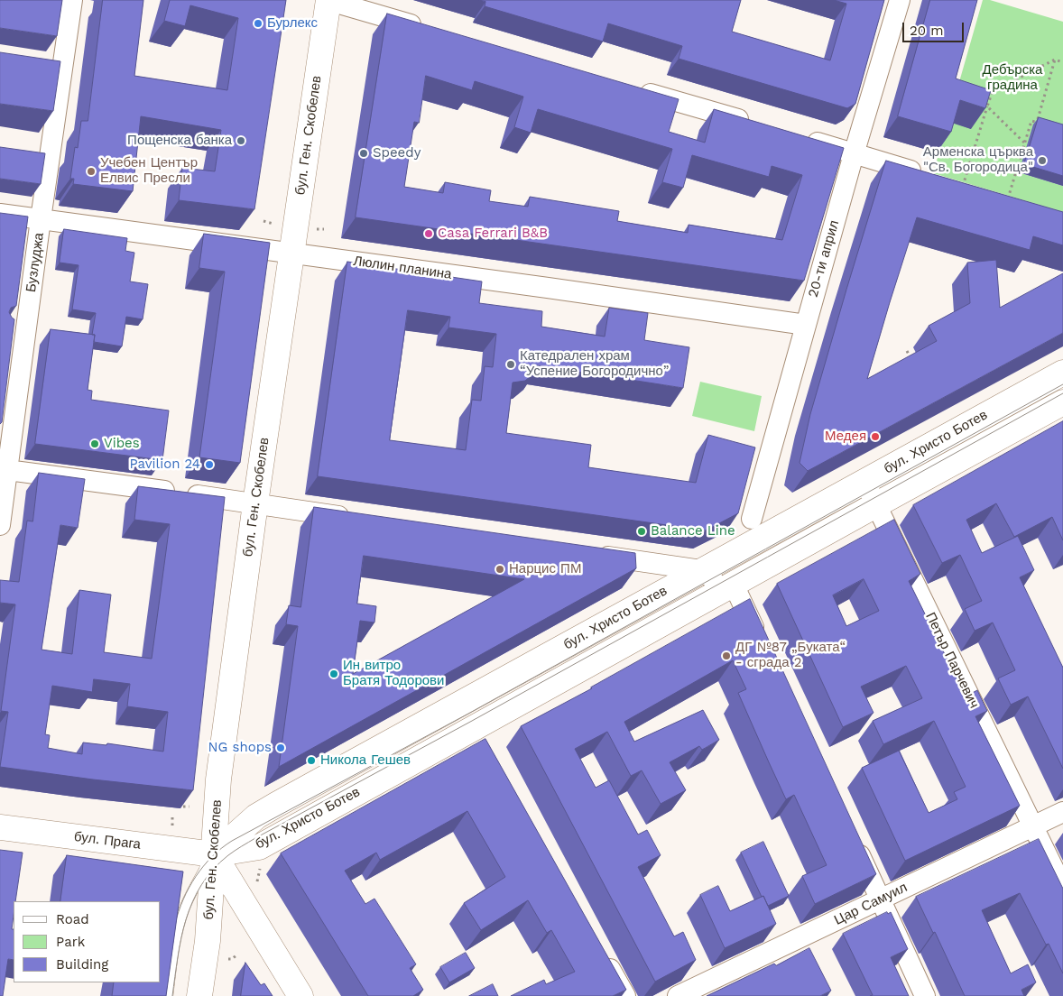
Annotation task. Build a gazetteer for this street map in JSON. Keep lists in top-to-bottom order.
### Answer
{
  "streets": {
    "main road": ["бул. Ген. Скобелев", "бул. Христо Ботев", "бул. Прага"],
    "street": [
      "20-ти април",
      "Бузлуджа",
      "Люлин планина",
      "Петър Парчевич",
      "Цар Самуил"
    ]
  },
  "crossings": [
    ["бул. Ген. Скобелев", "Люлин планина"],
    ["бул. Ген. Скобелев", "бул. Христо Ботев"],
    ["бул. Ген. Скобелев", "бул. Прага"],
    ["20-ти април", "Люлин планина"],
    ["Бузлуджа", "Люлин планина"],
    ["бул. Христо Ботев", "Петър Парчевич"],
    ["бул. Христо Ботев", "бул. Прага"],
    ["Петър Парчевич", "Цар Самуил"]
  ],
  "parks": ["Дебърска градина"],
  "places": [
    "Бурлекс",
    "Пощенска банка",
    "Speedy",
    "Арменска църква \"Св. Богородица\"",
    "Учебен Център Елвис Пресли",
    "Casa Ferrari B&B",
    "Катедрален храм “Успение Богородично”",
    "Медея",
    "Vibes",
    "Pavilion 24",
    "Balance Line",
    "Нарцис ПМ",
    "ДГ №87 „Буката“ - сграда 2",
    "Ин витро Братя Тодорови",
    "NG shops",
    "Никола Гешев"
  ],
  "legend": ["Road", "Park", "Building"],
  "scale_bar": "20 m"
}
